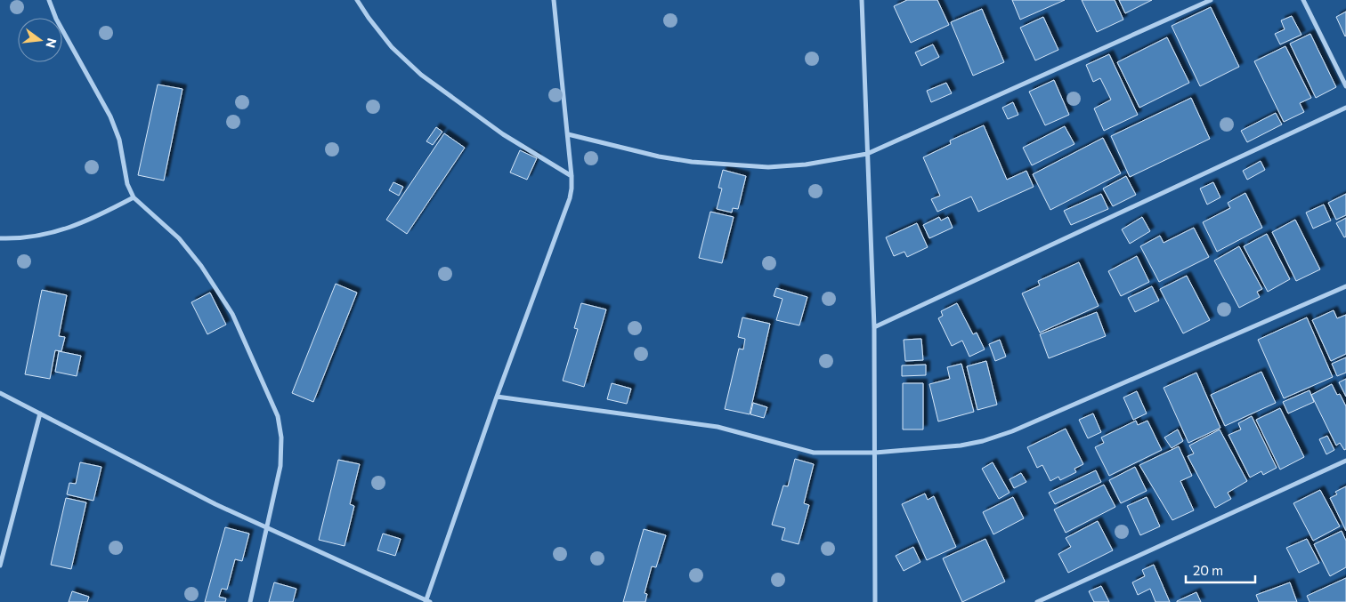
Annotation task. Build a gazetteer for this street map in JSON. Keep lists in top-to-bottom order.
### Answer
{
  "scale_bar": "20 m",
  "north": "right"
}
